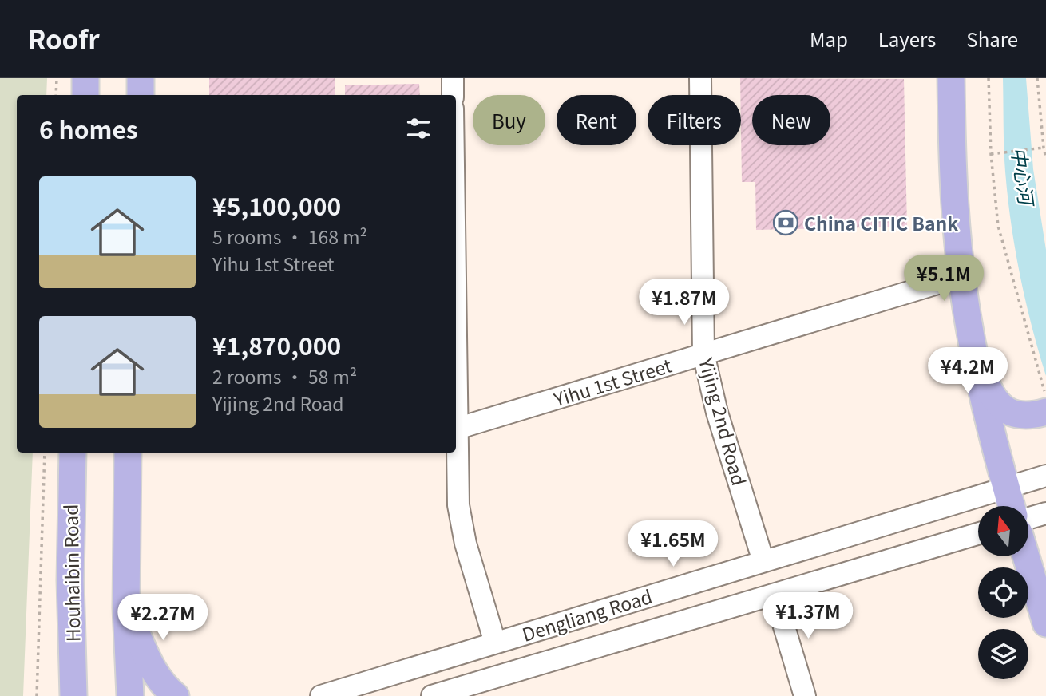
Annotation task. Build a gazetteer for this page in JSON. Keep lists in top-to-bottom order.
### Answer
{
  "streets": {
    "main road": ["Houhaibin Road"],
    "street": ["Yihu 1st Street", "Yijing 2nd Road", "Dengliang Road"]
  },
  "crossings": [
    ["Yihu 1st Street", "Yijing 2nd Road"],
    ["Yijing 2nd Road", "Dengliang Road"]
  ],
  "water": ["中心河"],
  "places": {
    "bank": ["China CITIC Bank"]
  },
  "north": "top",
  "page": {
    "header": "Roofr",
    "nav": ["Map", "Layers", "Share"],
    "chip": [
      "Buy",
      "Rent",
      "Filters",
      "New"
    ],
    "heading": "6 homes",
    "list": [
      {
        "name": "¥5,100,000",
        "note": "5 rooms · 168 m² · Yihu 1st Street"
      },
      {
        "name": "¥1,870,000",
        "note": "2 rooms · 58 m² · Yijing 2nd Road"
      }
    ],
    "price": [
      "¥5.1M",
      "¥1.87M",
      "¥4.2M",
      "¥1.65M",
      "¥1.37M",
      "¥2.27M"
    ]
  }
}
